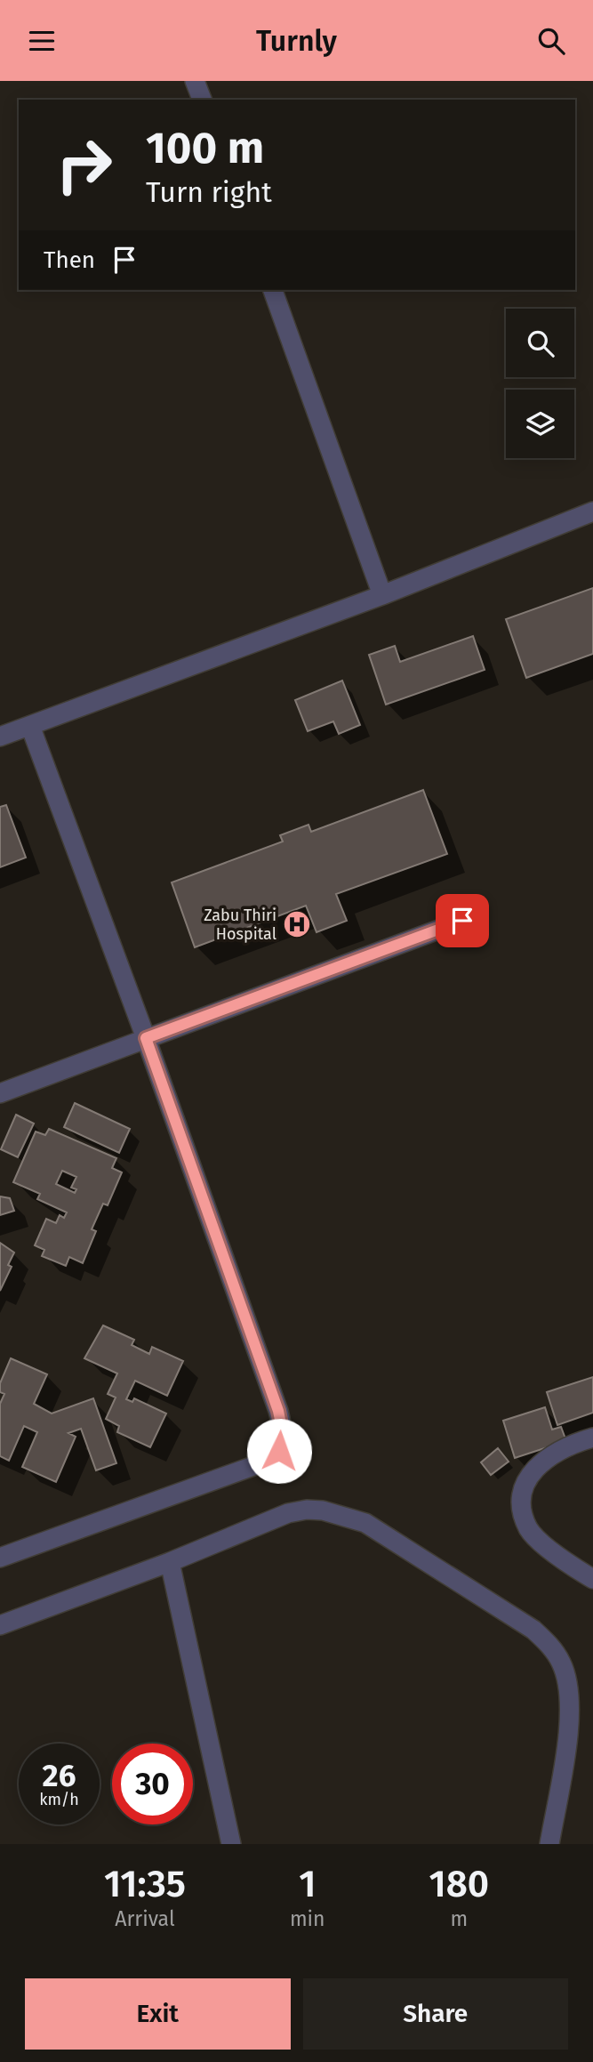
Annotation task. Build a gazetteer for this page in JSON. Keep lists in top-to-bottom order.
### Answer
{
  "places": {
    "hospital": ["Zabu Thiri Hospital"]
  },
  "page": {
    "header": "Turnly",
    "turn": ["100 m", "Turn right"],
    "then": "Then",
    "speed": "26 km/h",
    "limit": "30",
    "eta": [
      "11:35",
      "Arrival",
      "1",
      "min",
      "180",
      "m"
    ],
    "buttons": ["Exit", "Share"]
  }
}
